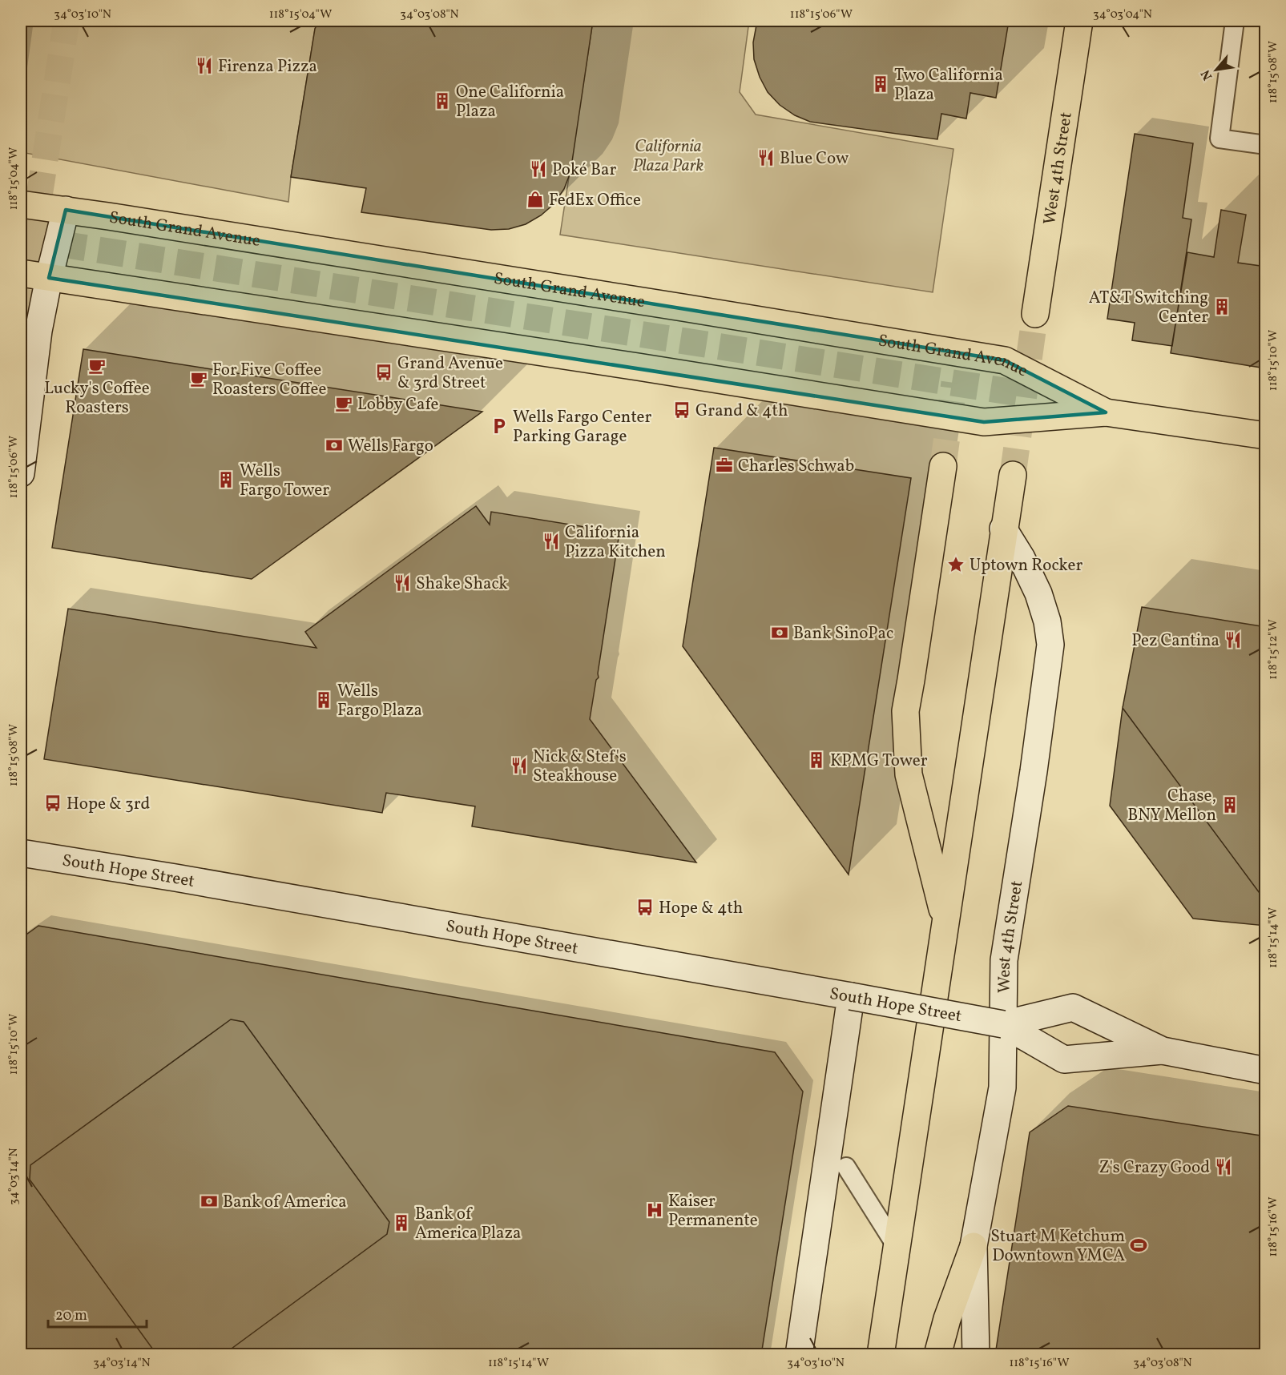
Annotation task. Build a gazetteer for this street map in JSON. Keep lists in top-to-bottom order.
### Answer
{
  "streets": {
    "main road": ["West 4th Street", "South Grand Avenue", "South Hope Street"]
  },
  "crossings": [
    ["West 4th Street", "South Hope Street"]
  ],
  "parks": ["California Plaza Park"],
  "places": {
    "restaurant": [
      "Firenza Pizza",
      "Blue Cow",
      "Poké Bar",
      "California Pizza Kitchen",
      "Shake Shack",
      "Pez Cantina",
      "Nick & Stef's Steakhouse",
      "Z's Crazy Good"
    ],
    "building": [
      "Two California Plaza",
      "One California Plaza",
      "AT&T Switching Center",
      "Wells Fargo Tower",
      "Wells Fargo Plaza",
      "KPMG Tower",
      "Chase, BNY Mellon",
      "Bank of America Plaza"
    ],
    "shop": ["FedEx Office"],
    "cafe": ["Lucky's Coffee Roasters", "For Five Coffee Roasters Coffee", "Lobby Cafe"],
    "bus stop": [
      "Grand Avenue & 3rd Street",
      "Grand & 4th",
      "Hope & 3rd",
      "Hope & 4th"
    ],
    "parking": ["Wells Fargo Center Parking Garage"],
    "bank": ["Wells Fargo", "Bank SinoPac", "Bank of America"],
    "office": ["Charles Schwab"],
    "place": ["Uptown Rocker"],
    "hospital": ["Kaiser Permanente"],
    "sports": ["Stuart M Ketchum Downtown YMCA"]
  },
  "scale_bar": "20 m",
  "north": "bottom left",
  "coordinates": [
    "34°03'10\"N",
    "118°15'04\"W",
    "34°03'08\"N",
    "118°15'06\"W",
    "34°03'04\"N",
    "118°15'08\"W",
    "118°15'10\"W",
    "118°15'12\"W",
    "118°15'14\"W",
    "34°03'14\"N",
    "118°15'16\"W"
  ]
}
